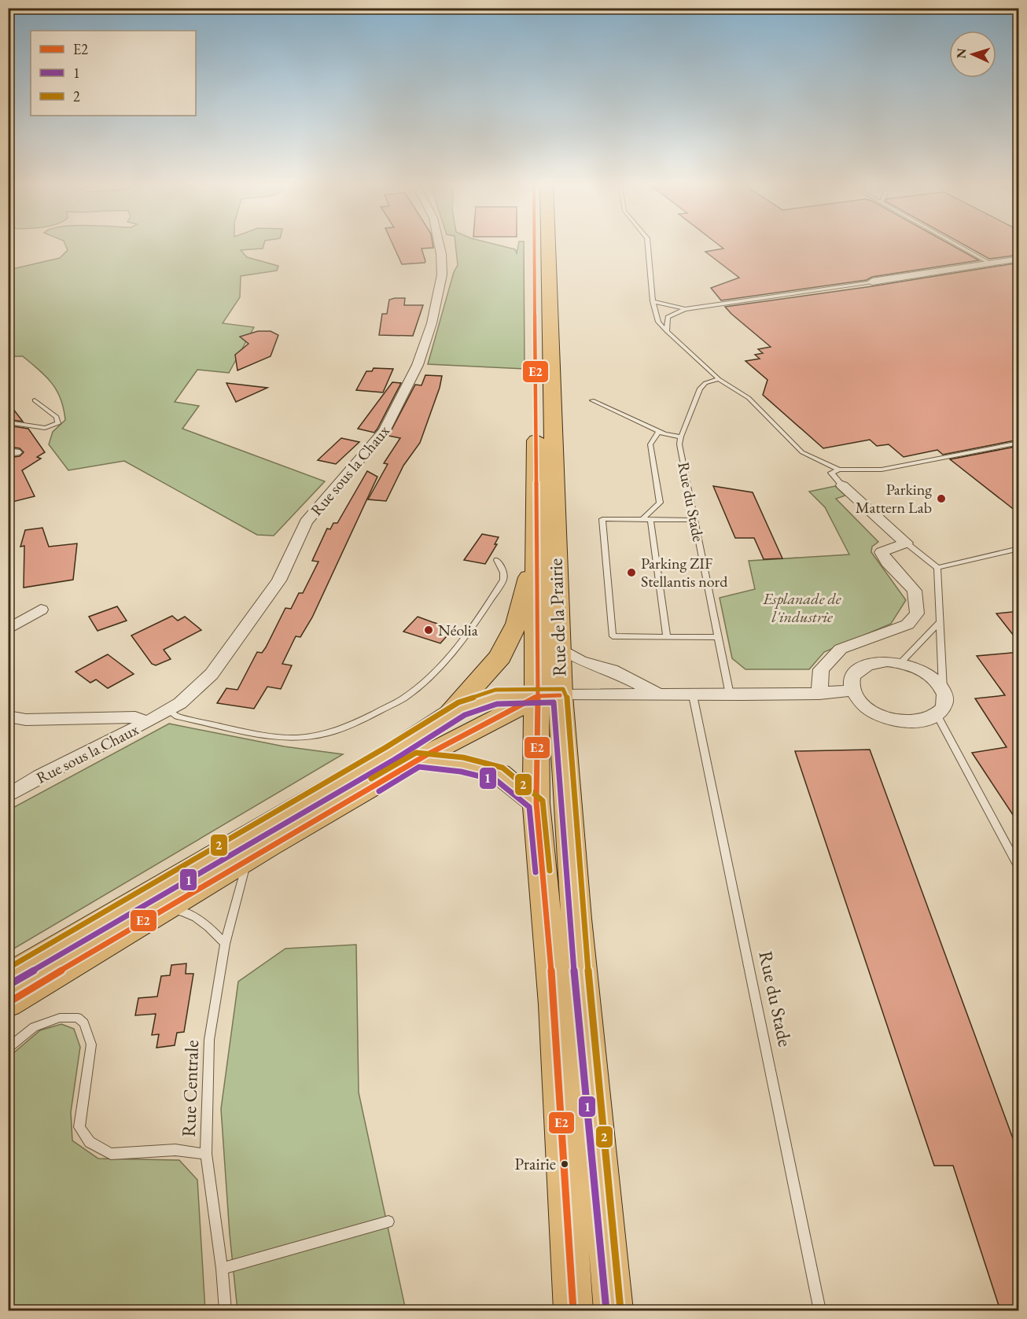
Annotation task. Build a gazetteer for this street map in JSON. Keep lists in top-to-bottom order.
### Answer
{
  "streets": {
    "main road": ["Rue de la Prairie"],
    "street": ["Rue sous la Chaux"],
    "lane": ["Rue du Stade", "Rue Centrale"]
  },
  "parks": ["Esplanade de l'industrie"],
  "places": [
    "Parking Mattern Lab",
    "Parking ZIF Stellantis nord",
    "Néolia",
    "Prairie"
  ],
  "lines": ["transit line E2", "transit line 2", "transit line 1"],
  "legend": ["E2", "1", "2"],
  "north": "left"
}
